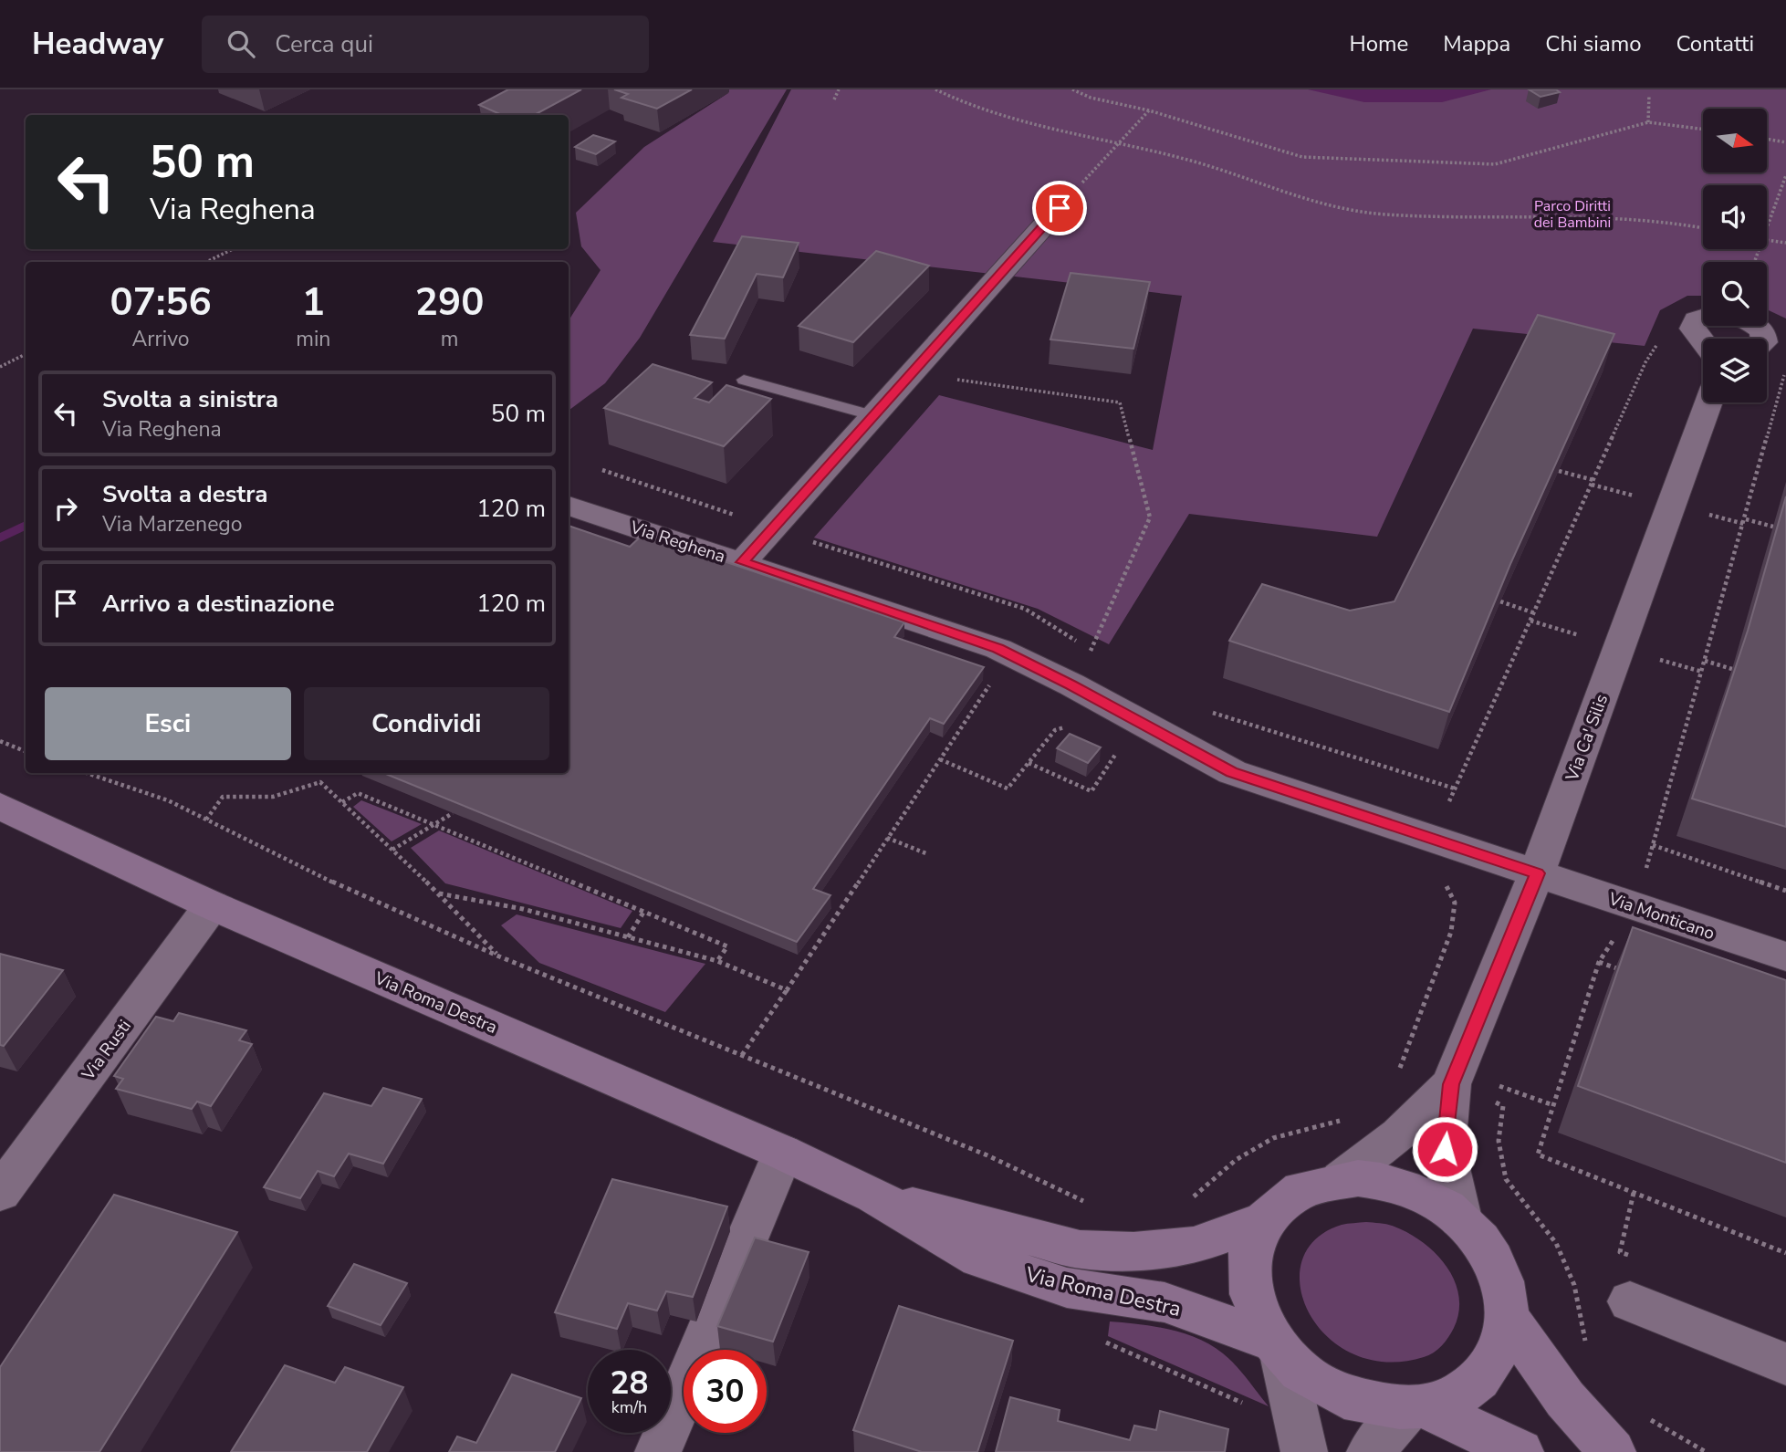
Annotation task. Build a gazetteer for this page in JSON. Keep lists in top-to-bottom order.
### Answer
{
  "streets": {
    "street": [
      "Via Reghena",
      "Via Ca' Silis",
      "Via Monticano",
      "Via Roma Destra",
      "Via Rusti"
    ]
  },
  "crossings": [
    ["Via Reghena", "Via Ca' Silis"],
    ["Via Reghena", "Via Monticano"],
    ["Via Ca' Silis", "Via Monticano"],
    ["Via Ca' Silis", "Via Roma Destra"],
    ["Via Roma Destra", "Via Rusti"]
  ],
  "parks": ["Parco Diritti dei Bambini"],
  "north": "right",
  "page": {
    "header": "Headway",
    "search": "Cerca qui",
    "nav": [
      "Home",
      "Mappa",
      "Chi siamo",
      "Contatti"
    ],
    "turn": ["50 m", "Via Reghena"],
    "eta": [
      "07:56",
      "Arrivo",
      "1",
      "min",
      "290",
      "m"
    ],
    "list": [
      {
        "name": "Svolta a sinistra",
        "note": "Via Reghena",
        "value": "50 m"
      },
      {
        "name": "Svolta a destra",
        "note": "Via Marzenego",
        "value": "120 m"
      },
      {
        "name": "Arrivo a destinazione",
        "value": "120 m"
      }
    ],
    "buttons": ["Esci", "Condividi"],
    "speed": "28 km/h",
    "limit": "30"
  }
}
